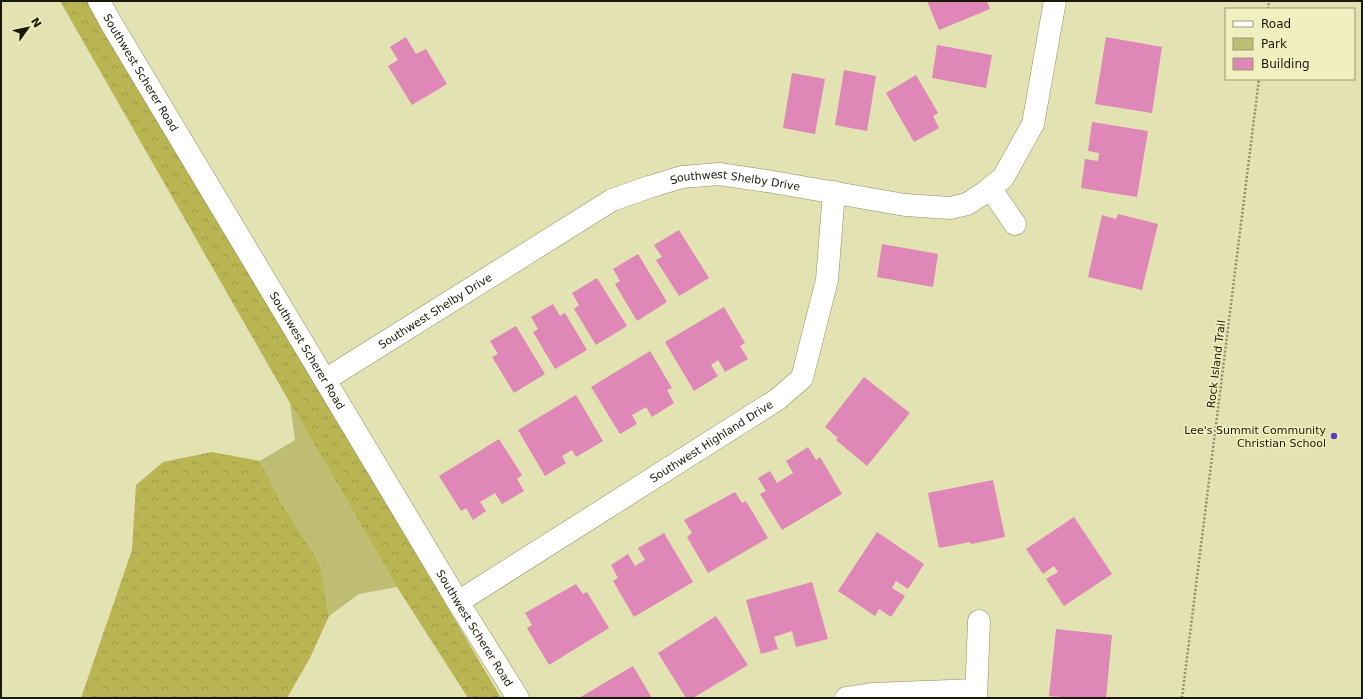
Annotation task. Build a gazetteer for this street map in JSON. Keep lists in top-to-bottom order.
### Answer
{
  "streets": {
    "street": ["Southwest Scherer Road", "Southwest Shelby Drive", "Southwest Highland Drive"],
    "path": ["Rock Island Trail"]
  },
  "crossings": [
    ["Southwest Scherer Road", "Southwest Shelby Drive"],
    ["Southwest Scherer Road", "Southwest Highland Drive"],
    ["Southwest Shelby Drive", "Southwest Highland Drive"]
  ],
  "places": ["Lee's Summit Community Christian School"],
  "legend": ["Road", "Park", "Building"],
  "north": "top right"
}
